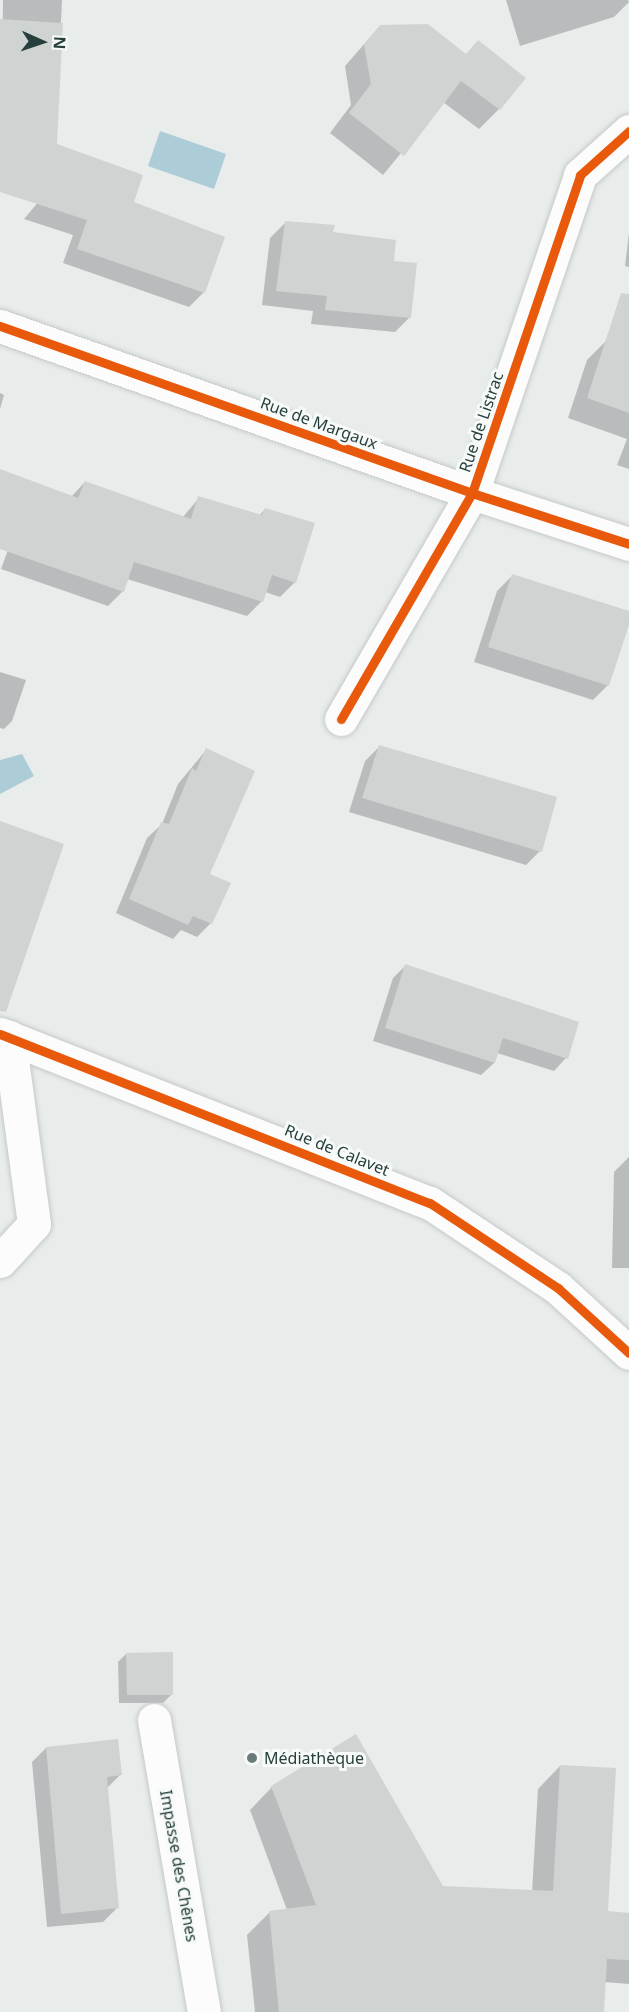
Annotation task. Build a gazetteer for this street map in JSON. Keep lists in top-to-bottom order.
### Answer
{
  "streets": {
    "street": [
      "Rue de Listrac",
      "Rue de Margaux",
      "Rue de Calavet",
      "Impasse des Chênes"
    ]
  },
  "crossings": [
    ["Rue de Listrac", "Rue de Margaux"]
  ],
  "places": ["Médiathèque"],
  "north": "right"
}
